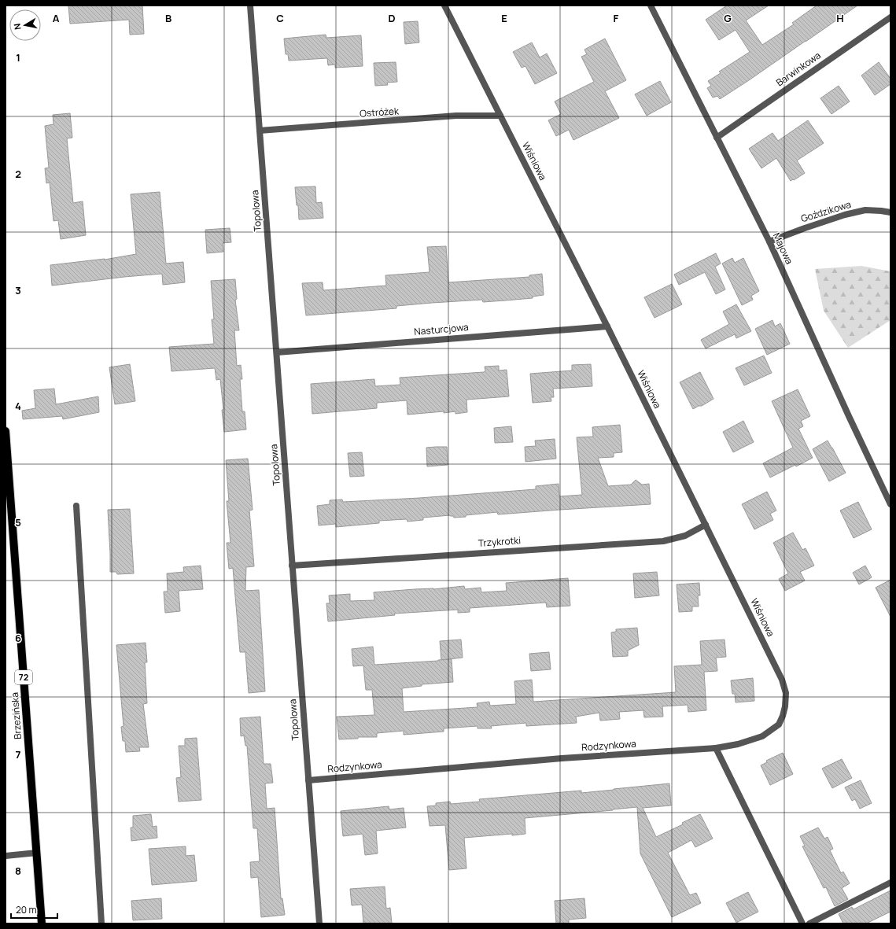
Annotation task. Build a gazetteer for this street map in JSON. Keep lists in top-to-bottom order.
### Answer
{
  "streets": {
    "main road": ["72", "Brzezińska"],
    "street": [
      "Barwinkowa",
      "Ostróżek",
      "Wiśniowa",
      "Topolowa",
      "Goździkowa",
      "Majowa",
      "Nasturcjowa",
      "Trzykrotki",
      "Rodzynkowa"
    ]
  },
  "crossings": [
    ["Barwinkowa", "Majowa"],
    ["Ostróżek", "Wiśniowa"],
    ["Ostróżek", "Topolowa"],
    ["Wiśniowa", "Nasturcjowa"],
    ["Wiśniowa", "Trzykrotki"],
    ["Wiśniowa", "Rodzynkowa"],
    ["Topolowa", "Nasturcjowa"],
    ["Topolowa", "Trzykrotki"],
    ["Topolowa", "Rodzynkowa"],
    ["Goździkowa", "Majowa"]
  ],
  "scale_bar": "20 m",
  "north": "left",
  "grid": {
    "columns": [
      "A",
      "B",
      "C",
      "D",
      "E",
      "F",
      "G",
      "H"
    ],
    "rows": [
      "1",
      "2",
      "3",
      "4",
      "5",
      "6",
      "7",
      "8"
    ]
  }
}
